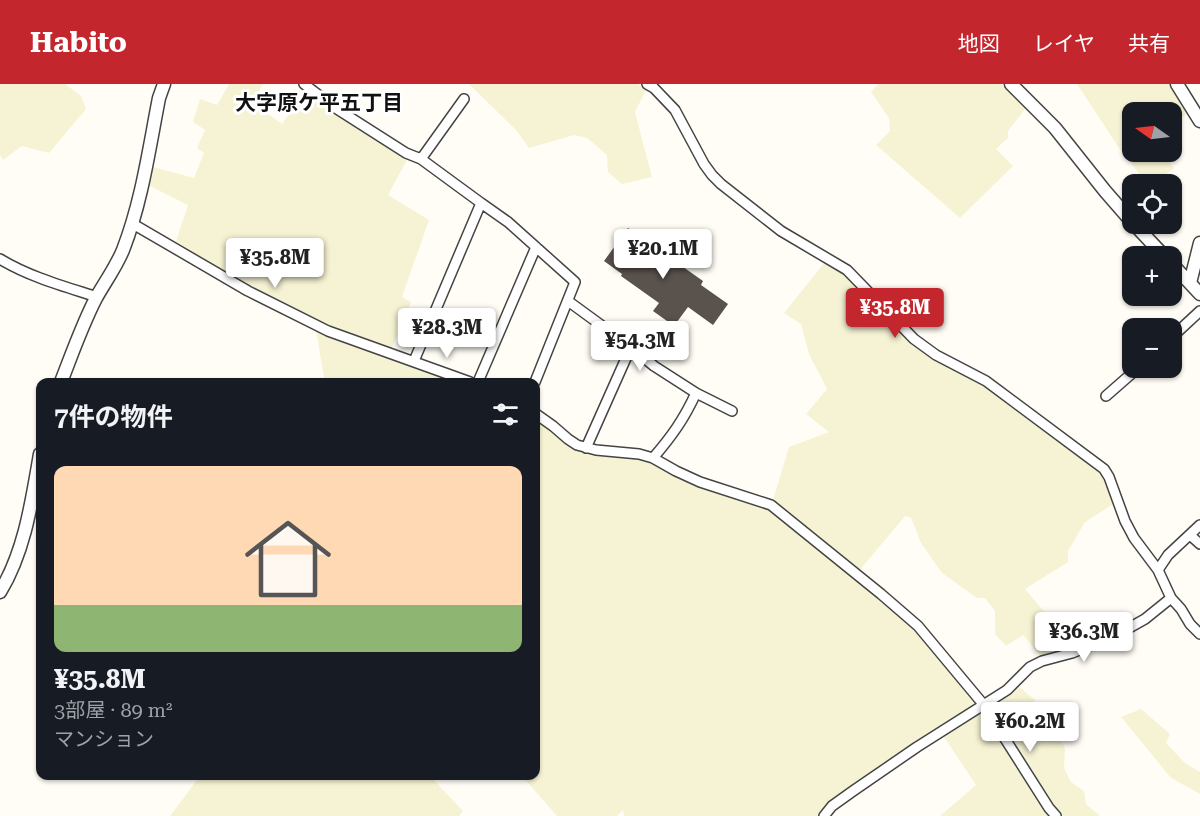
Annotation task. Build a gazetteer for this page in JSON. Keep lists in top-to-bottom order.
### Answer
{
  "districts": ["大字原ケ平五丁目"],
  "north": "left",
  "page": {
    "header": "Habito",
    "nav": ["地図", "レイヤ", "共有"],
    "map_buttons": ["+", "−"],
    "price": [
      "¥20.1M",
      "¥35.8M",
      "¥35.8M",
      "¥28.3M",
      "¥54.3M",
      "¥36.3M",
      "¥60.2M"
    ],
    "heading": "7件の物件",
    "list": [
      {
        "name": "¥35.8M",
        "note": "3部屋 · 89 m² · マンション"
      }
    ]
  }
}
